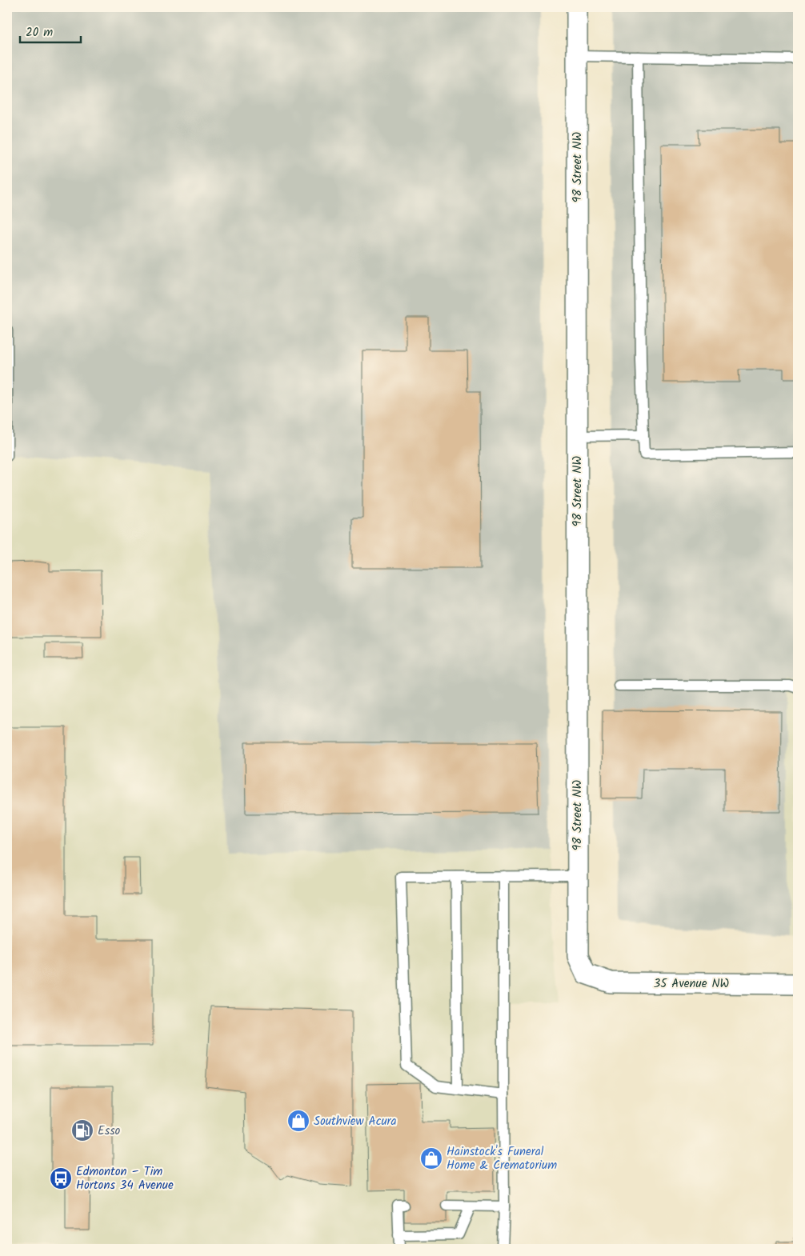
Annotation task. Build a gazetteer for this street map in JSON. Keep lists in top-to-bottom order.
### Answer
{
  "streets": {
    "street": ["98 Street NW", "35 Avenue NW"]
  },
  "crossings": [
    ["98 Street NW", "35 Avenue NW"]
  ],
  "places": {
    "shop": ["Southview Acura", "Hainstock's Funeral Home & Crematorium"],
    "fuel station": ["Esso"],
    "bus stop": ["Edmonton – Tim Hortons 34 Avenue"]
  },
  "scale_bar": "20 m"
}
